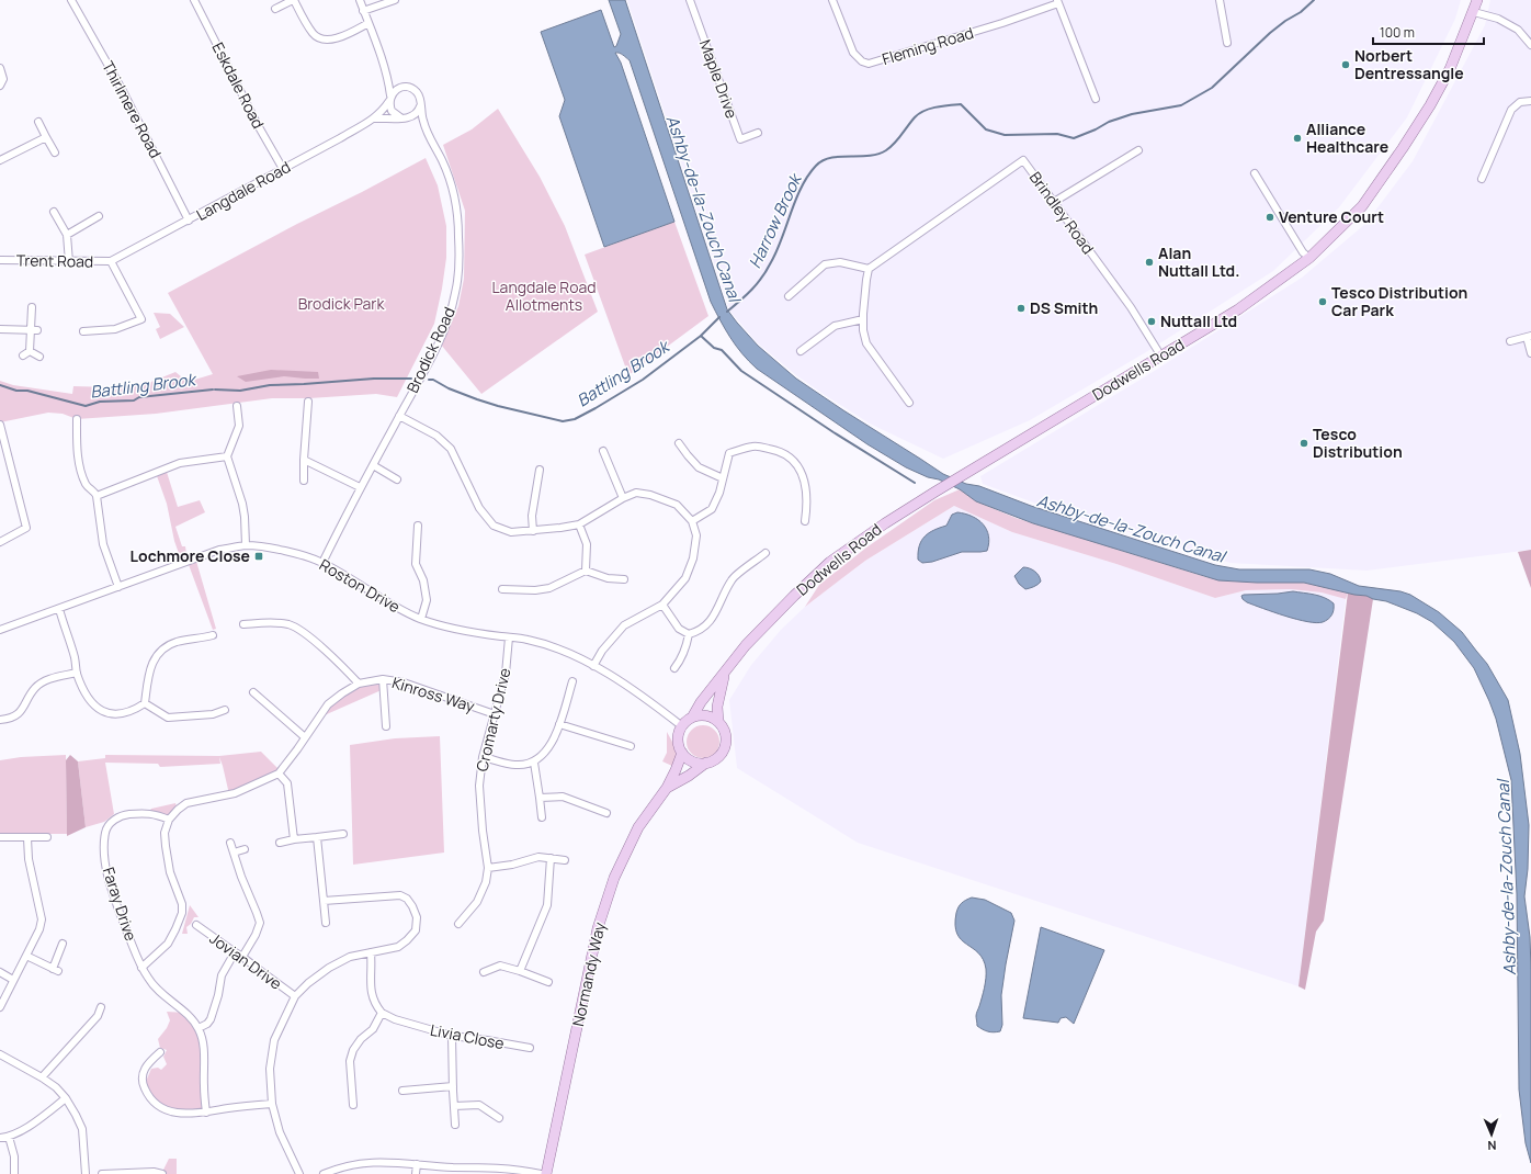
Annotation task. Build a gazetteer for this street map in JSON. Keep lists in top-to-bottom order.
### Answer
{
  "streets": {
    "main road": ["Dodwells Road", "Normandy Way"],
    "street": [
      "Fleming Road",
      "Maple Drive",
      "Eskdale Road",
      "Thirlmere Road",
      "Langdale Road",
      "Brindley Road",
      "Trent Road",
      "Brodick Road",
      "Roston Drive",
      "Kinross Way",
      "Cromarty Drive",
      "Faray Drive",
      "Jovian Drive",
      "Livia Close"
    ]
  },
  "crossings": [
    ["Eskdale Road", "Langdale Road"],
    ["Thirlmere Road", "Langdale Road"],
    ["Langdale Road", "Trent Road"],
    ["Langdale Road", "Brodick Road"],
    ["Brindley Road", "Dodwells Road"],
    ["Brodick Road", "Roston Drive"],
    ["Dodwells Road", "Roston Drive"],
    ["Dodwells Road", "Normandy Way"],
    ["Roston Drive", "Cromarty Drive"],
    ["Roston Drive", "Normandy Way"],
    ["Kinross Way", "Cromarty Drive"],
    ["Kinross Way", "Faray Drive"]
  ],
  "water": ["Ashby-de-la-Zouch Canal", "Harrow Brook", "Battling Brook"],
  "parks": ["Langdale Road Allotments", "Brodick Park"],
  "places": {
    "other": [
      "Norbert Dentressangle",
      "Alliance Healthcare",
      "Venture Court",
      "Alan Nuttall Ltd.",
      "Tesco Distribution Car Park",
      "DS Smith",
      "Nuttall Ltd",
      "Tesco Distribution"
    ],
    "transit": ["Lochmore Close"]
  },
  "scale_bar": "100 m",
  "north": "bottom"
}
